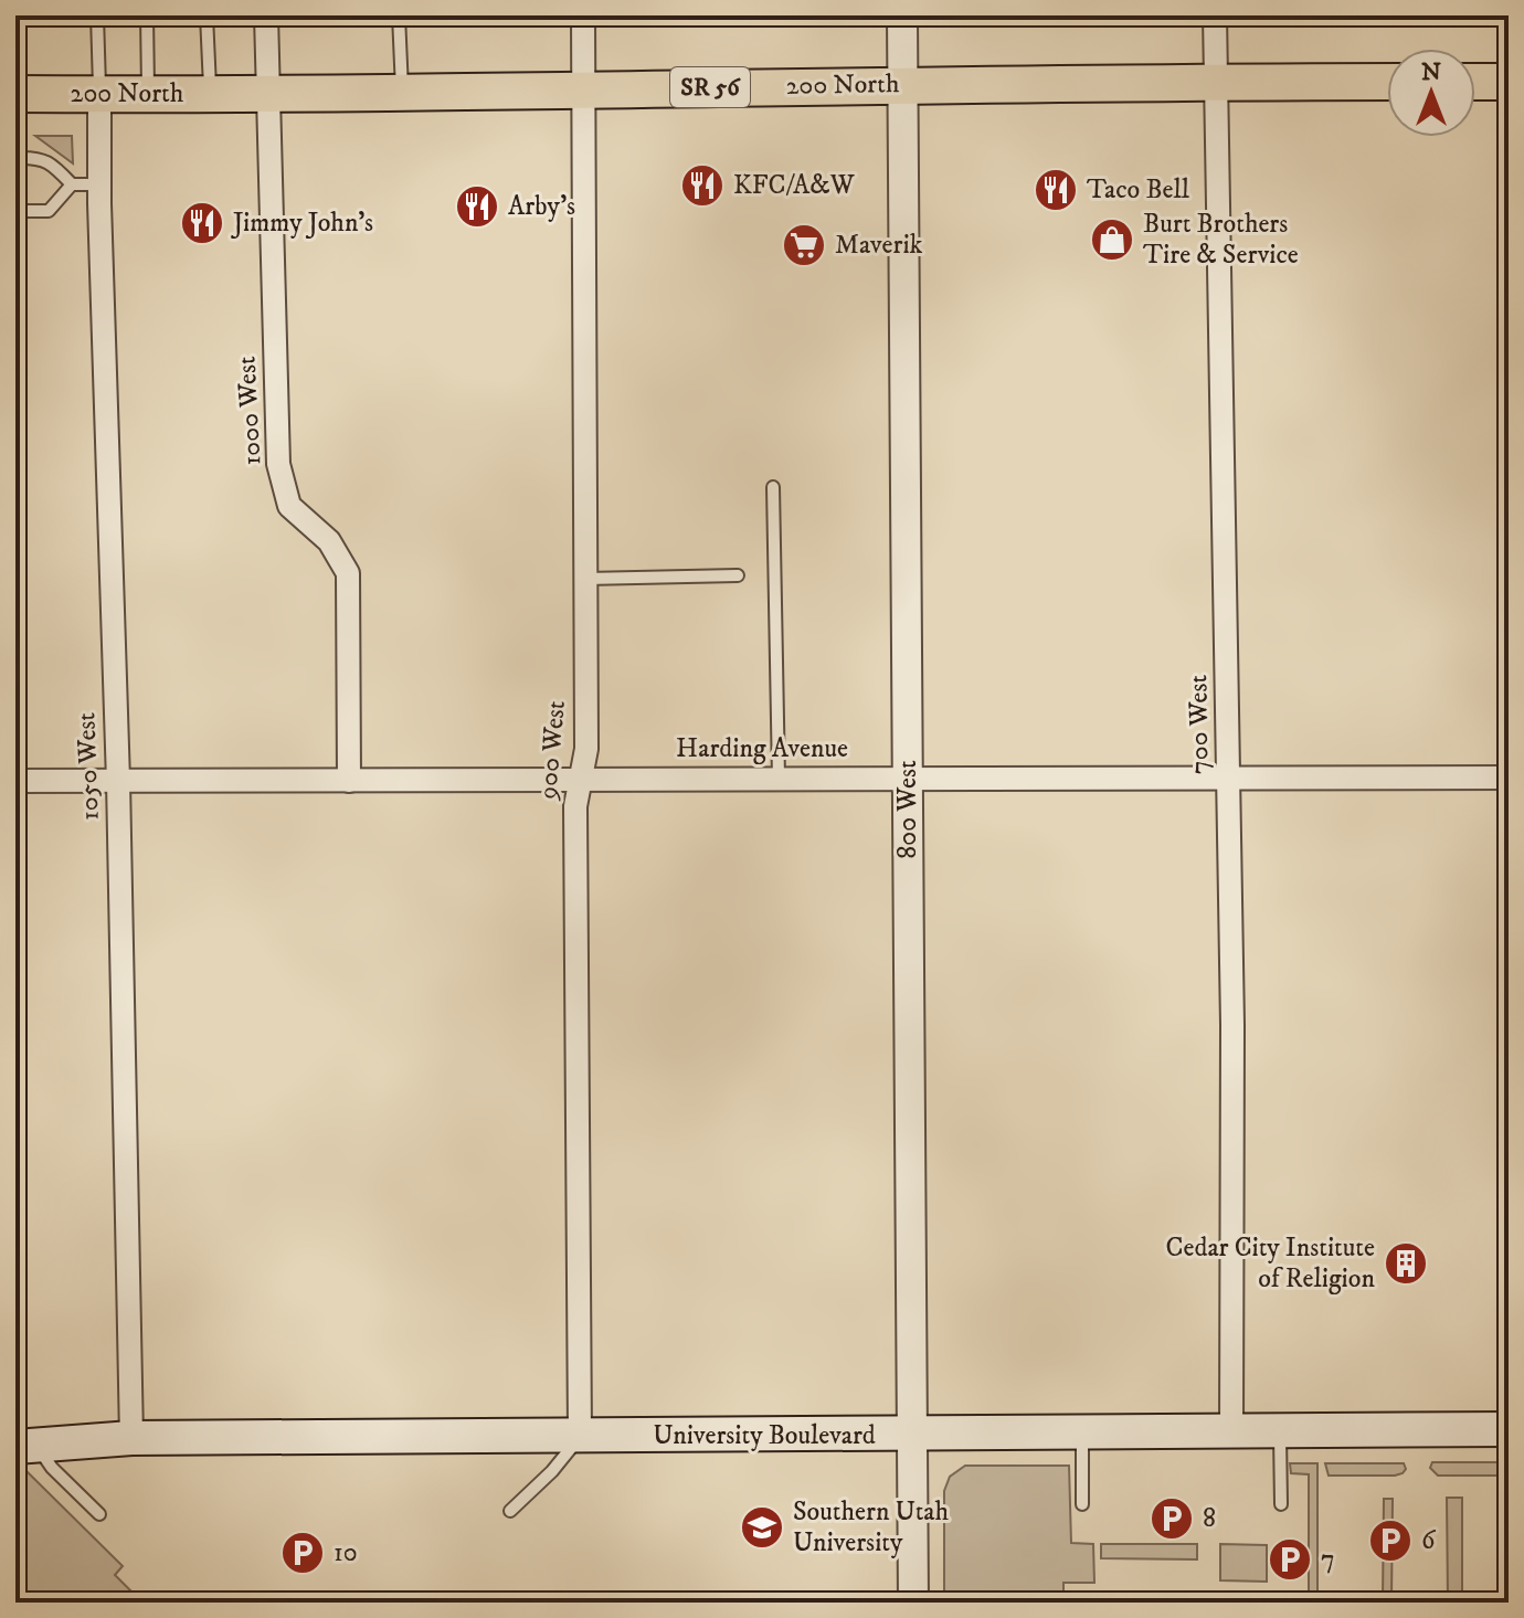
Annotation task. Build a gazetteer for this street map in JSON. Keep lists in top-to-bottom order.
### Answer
{
  "streets": {
    "main road": ["200 North", "SR 56", "University Boulevard"],
    "street": [
      "1000 West",
      "700 West",
      "Harding Avenue",
      "900 West",
      "1050 West",
      "800 West"
    ]
  },
  "crossings": [
    ["200 North", "1000 West"],
    ["200 North", "700 West"],
    ["200 North", "900 West"],
    ["200 North", "1050 West"],
    ["200 North", "800 West"],
    ["1000 West", "Harding Avenue"],
    ["700 West", "Harding Avenue"],
    ["700 West", "University Boulevard"],
    ["Harding Avenue", "900 West"],
    ["Harding Avenue", "1050 West"],
    ["Harding Avenue", "800 West"],
    ["900 West", "University Boulevard"],
    ["1050 West", "University Boulevard"],
    ["800 West", "University Boulevard"]
  ],
  "places": {
    "restaurant": [
      "KFC/A&W",
      "Taco Bell",
      "Arby's",
      "Jimmy John's"
    ],
    "shop": ["Burt Brothers Tire & Service"],
    "supermarket": ["Maverik"],
    "building": ["Cedar City Institute of Religion"],
    "parking": [
      "8",
      "6",
      "10",
      "7"
    ],
    "school or university": ["Southern Utah University"]
  },
  "north": "top"
}
